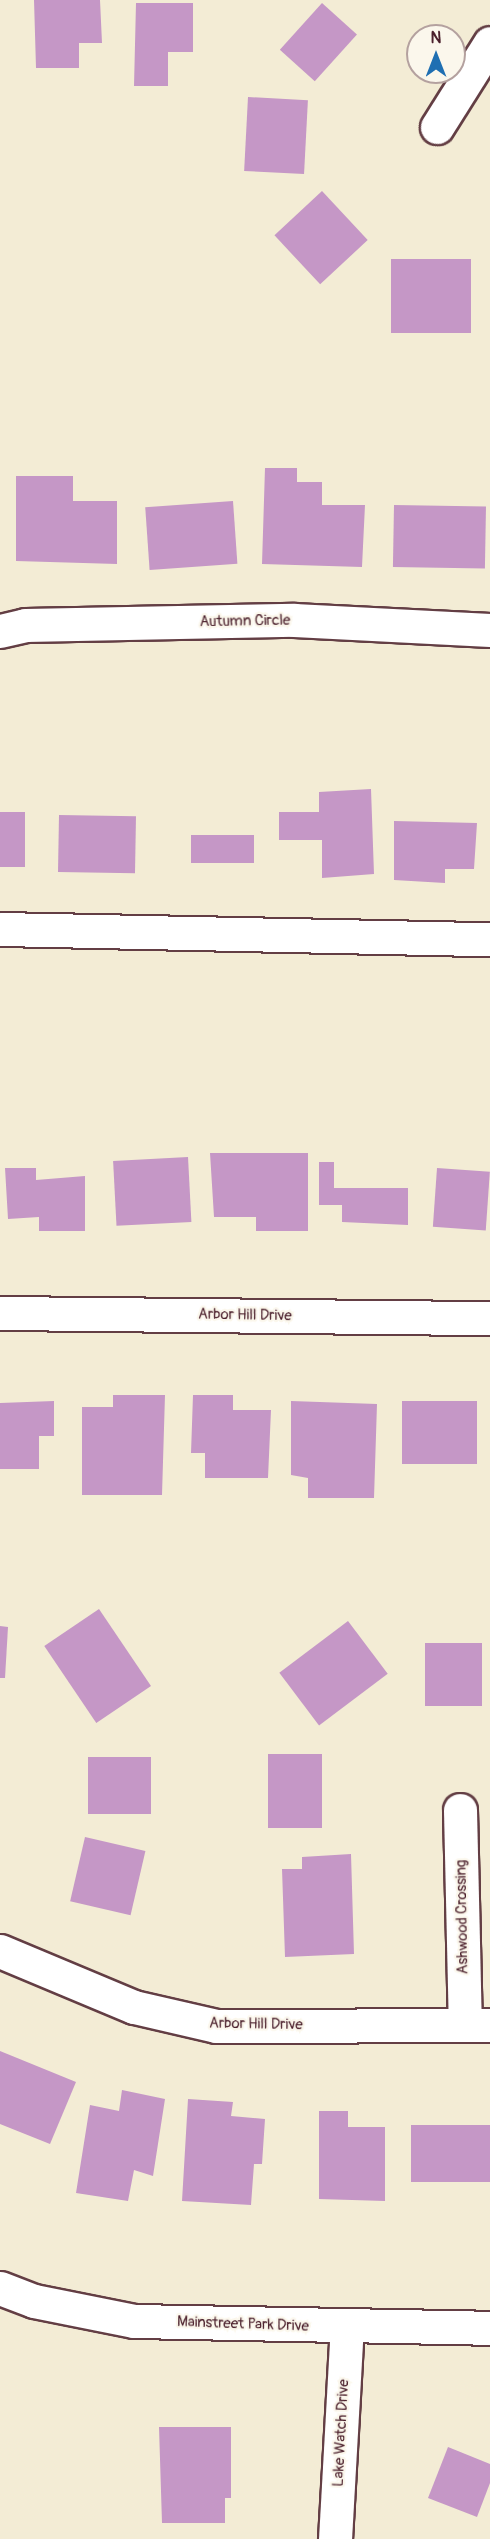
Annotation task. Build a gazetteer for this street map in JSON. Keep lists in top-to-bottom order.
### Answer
{
  "streets": {
    "street": [
      "Autumn Circle",
      "Arbor Hill Drive",
      "Ashwood Crossing",
      "Mainstreet Park Drive",
      "Lake Watch Drive"
    ]
  },
  "crossings": [
    ["Arbor Hill Drive", "Ashwood Crossing"],
    ["Mainstreet Park Drive", "Lake Watch Drive"]
  ],
  "north": "top"
}
